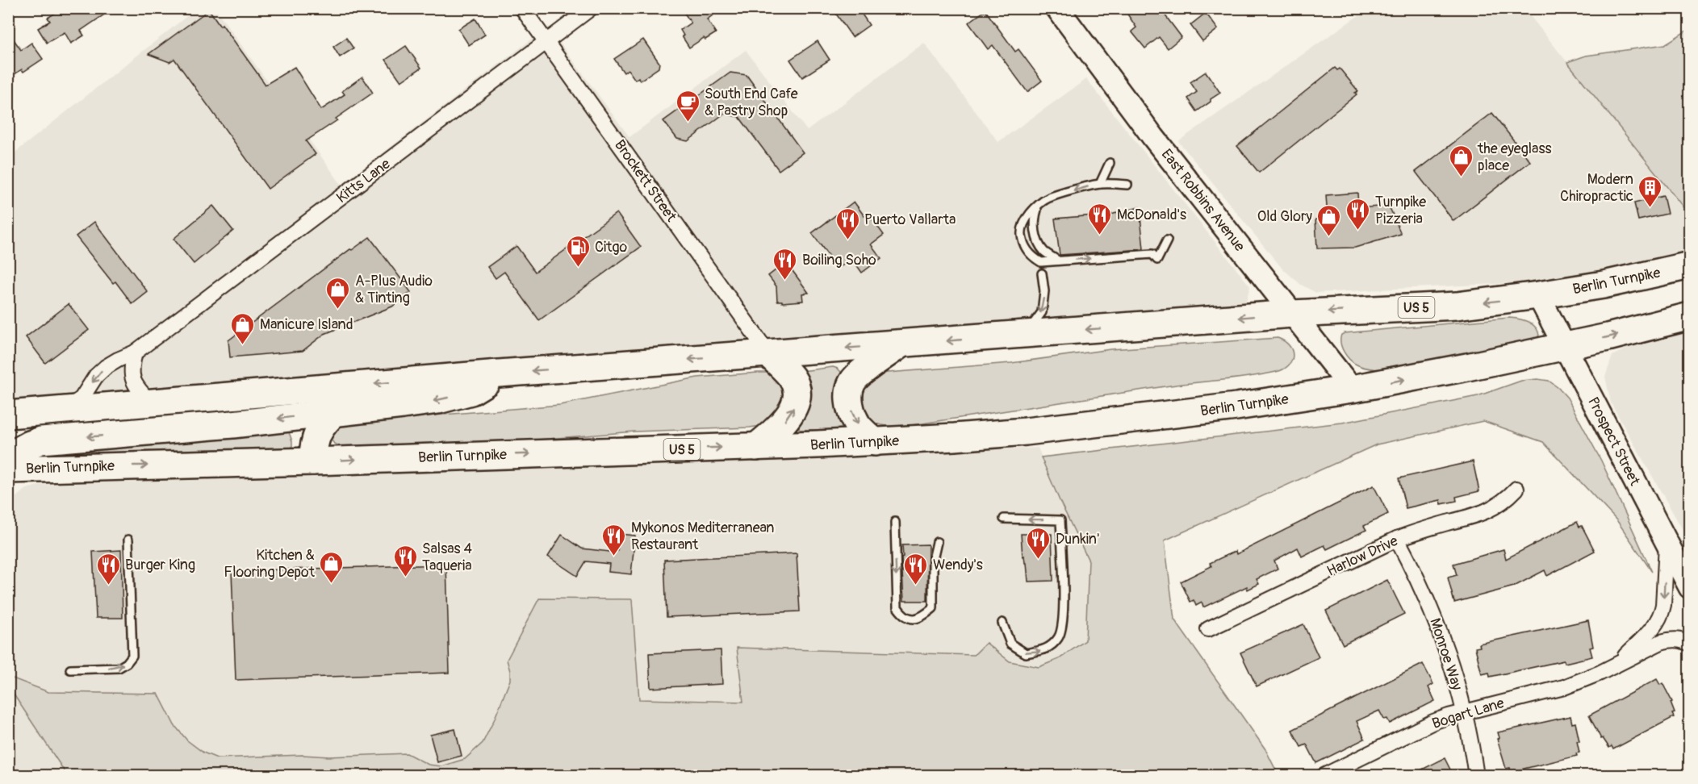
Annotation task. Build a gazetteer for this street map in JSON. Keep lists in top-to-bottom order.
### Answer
{
  "streets": {
    "highway": ["Berlin Turnpike", "US 5"],
    "main road": ["East Robbins Avenue", "Prospect Street"],
    "street": [
      "Kitts Lane",
      "Brockett Street",
      "Harlow Drive",
      "Monroe Way",
      "Bogart Lane"
    ]
  },
  "crossings": [
    ["Kitts Lane", "Brockett Street"],
    ["Kitts Lane", "Berlin Turnpike"],
    ["Brockett Street", "Berlin Turnpike"],
    ["East Robbins Avenue", "Berlin Turnpike"],
    ["Berlin Turnpike", "Prospect Street"],
    ["Prospect Street", "Bogart Lane"],
    ["Harlow Drive", "Monroe Way"],
    ["Monroe Way", "Bogart Lane"]
  ],
  "places": {
    "cafe": ["South End Cafe & Pastry Shop"],
    "shop": [
      "the eyeglass place",
      "Old Glory",
      "A-Plus Audio & Tinting",
      "Manicure Island",
      "Kitchen & Flooring Depot"
    ],
    "building": ["Modern Chiropractic"],
    "restaurant": [
      "Turnpike Pizzeria",
      "McDonald's",
      "Puerto Vallarta",
      "Boiling Soho",
      "Mykonos Mediterranean Restaurant",
      "Dunkin'",
      "Salsas 4 Taqueria",
      "Burger King",
      "Wendy's"
    ],
    "fuel station": ["Citgo"]
  }
}
